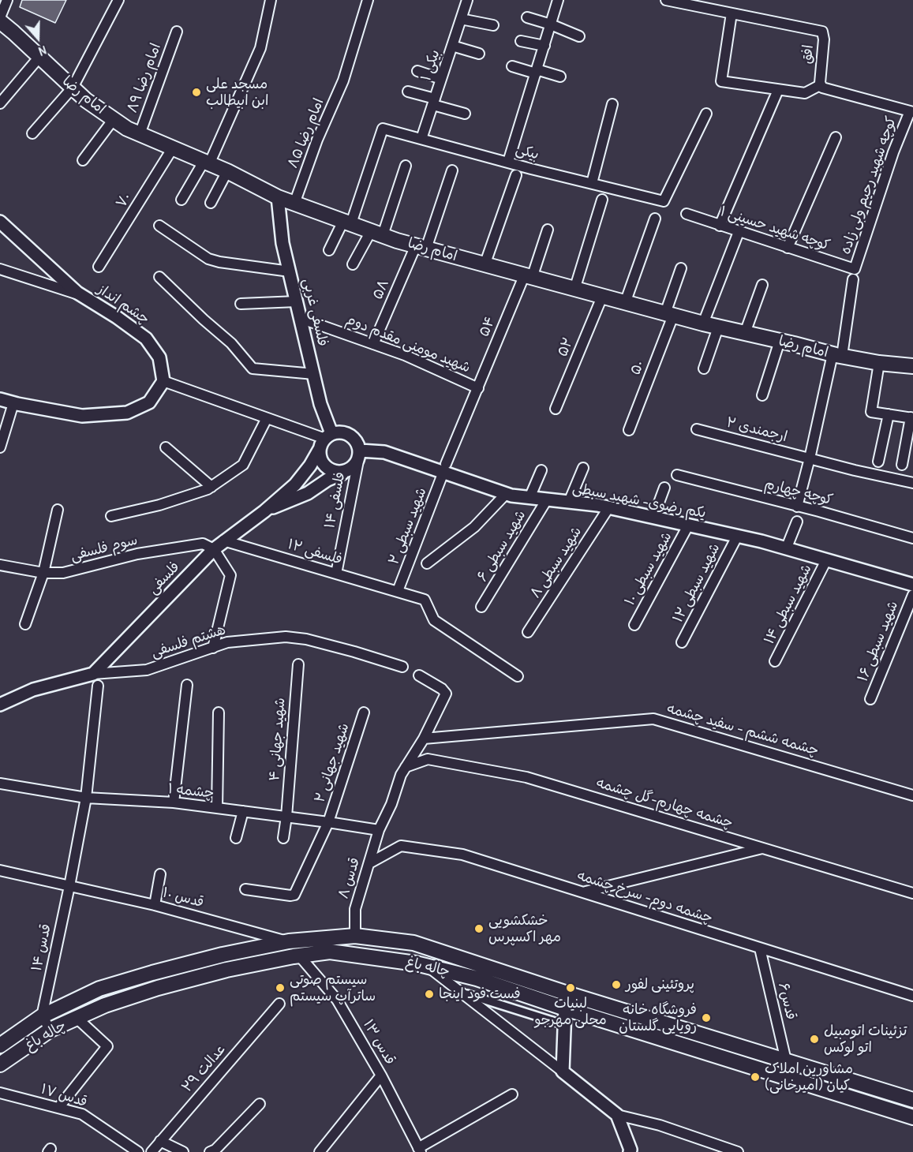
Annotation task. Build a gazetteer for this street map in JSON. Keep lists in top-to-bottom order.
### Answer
{
  "streets": {
    "main road": ["امام رضا", "چاله باغ"],
    "street": [
      "افق",
      "۱ بیکی",
      "امام رضا ۸۹",
      "امام رضا ۸۵",
      "بیکی",
      "کوچه شهید رحیم ولی زاده",
      "۷۰",
      "کوچه شهید حسینی ۱",
      "۵۸",
      "چشم انداز",
      "فلسفی غربی",
      "۵۴",
      "شهید مومنی مقدم دوم",
      "۵۲",
      "۵۰",
      "۲ ارجمندی",
      "کوچه چهارم",
      "۱۴ فلسفی",
      "یکم رضوی- شهید سبطی",
      "۲ شهید سبطی",
      "۶ شهید سبطی",
      "سوم فلسفی",
      "۱۲ فلسفی",
      "۸ شهید سبطی",
      "۱۰ شهید سبطی",
      "فلسفی",
      "۱۲ شهید سبطی",
      "شهید سبطی ۱۴",
      "هشتم فلسفی",
      "شهید سبطی ۱۶",
      "چشمه ششم - سفید چشمه",
      "۴ شهید جهانی",
      "۲ شهید جهانی",
      "چشمه ۱",
      "چشمه چهارم-گل چشمه",
      "قدس ۸",
      "چشمه دوم- سرخ چشمه",
      "قدس ۱۰",
      "قدس ۱۴",
      "قدس۶",
      "قدس ۱۳",
      "عدالت ۲۹",
      "قدس ۱۷"
    ]
  },
  "crossings": [
    ["افق", "کوچه شهید رحیم ولی زاده"],
    ["۱ بیکی", "بیکی"],
    ["امام رضا ۸۹", "امام رضا"],
    ["امام رضا", "امام رضا ۸۵"],
    ["امام رضا", "بیکی"],
    ["امام رضا", "۷۰"],
    ["امام رضا", "۵۸"],
    ["امام رضا", "فلسفی غربی"],
    ["امام رضا", "۵۴"],
    ["امام رضا", "۵۲"],
    ["امام رضا", "۵۰"],
    ["کوچه شهید رحیم ولی زاده", "کوچه شهید حسینی ۱"],
    ["۵۸", "شهید مومنی مقدم دوم"],
    ["فلسفی غربی", "شهید مومنی مقدم دوم"],
    ["فلسفی غربی", "۱۴ فلسفی"],
    ["فلسفی غربی", "یکم رضوی- شهید سبطی"],
    ["۵۴", "شهید مومنی مقدم دوم"],
    ["۵۴", "یکم رضوی- شهید سبطی"],
    ["۵۴", "۲ شهید سبطی"],
    ["۱۴ فلسفی", "یکم رضوی- شهید سبطی"],
    ["۱۴ فلسفی", "۱۲ فلسفی"],
    ["یکم رضوی- شهید سبطی", "۲ شهید سبطی"],
    ["یکم رضوی- شهید سبطی", "۶ شهید سبطی"],
    ["یکم رضوی- شهید سبطی", "۸ شهید سبطی"],
    ["یکم رضوی- شهید سبطی", "۱۰ شهید سبطی"],
    ["یکم رضوی- شهید سبطی", "۱۲ شهید سبطی"],
    ["یکم رضوی- شهید سبطی", "شهید سبطی ۱۴"],
    ["۲ شهید سبطی", "۱۲ فلسفی"],
    ["سوم فلسفی", "۱۲ فلسفی"],
    ["سوم فلسفی", "فلسفی"],
    ["۱۲ فلسفی", "فلسفی"],
    ["فلسفی", "هشتم فلسفی"],
    ["۴ شهید جهانی", "چشمه ۱"],
    ["۲ شهید جهانی", "چشمه ۱"],
    ["چشمه ۱", "قدس ۸"],
    ["چشمه ۱", "قدس ۱۴"],
    ["چشمه چهارم-گل چشمه", "قدس ۸"],
    ["قدس ۸", "چشمه دوم- سرخ چشمه"],
    ["قدس ۸", "چاله باغ"],
    ["چشمه دوم- سرخ چشمه", "قدس۶"],
    ["قدس ۱۰", "قدس ۱۴"],
    ["قدس ۱۰", "چاله باغ"],
    ["قدس ۱۴", "چاله باغ"],
    ["چاله باغ", "قدس۶"],
    ["چاله باغ", "قدس ۱۳"]
  ],
  "places": [
    "مسجد علی ابن ابیطالب",
    "خشکشویی مهر اکسپرس",
    "پروتئینی لفور",
    "سیستم صوتی ساترآپ سیستم",
    "لبنیات محلی مهرجو",
    "فست فود اينجا",
    "فروشگاه خانه رویایی گلستان",
    "تزئینات اتومبیل اتو لوکس",
    "مشاورین املاک کیان (امیرخانی)"
  ],
  "north": "bottom"
}
